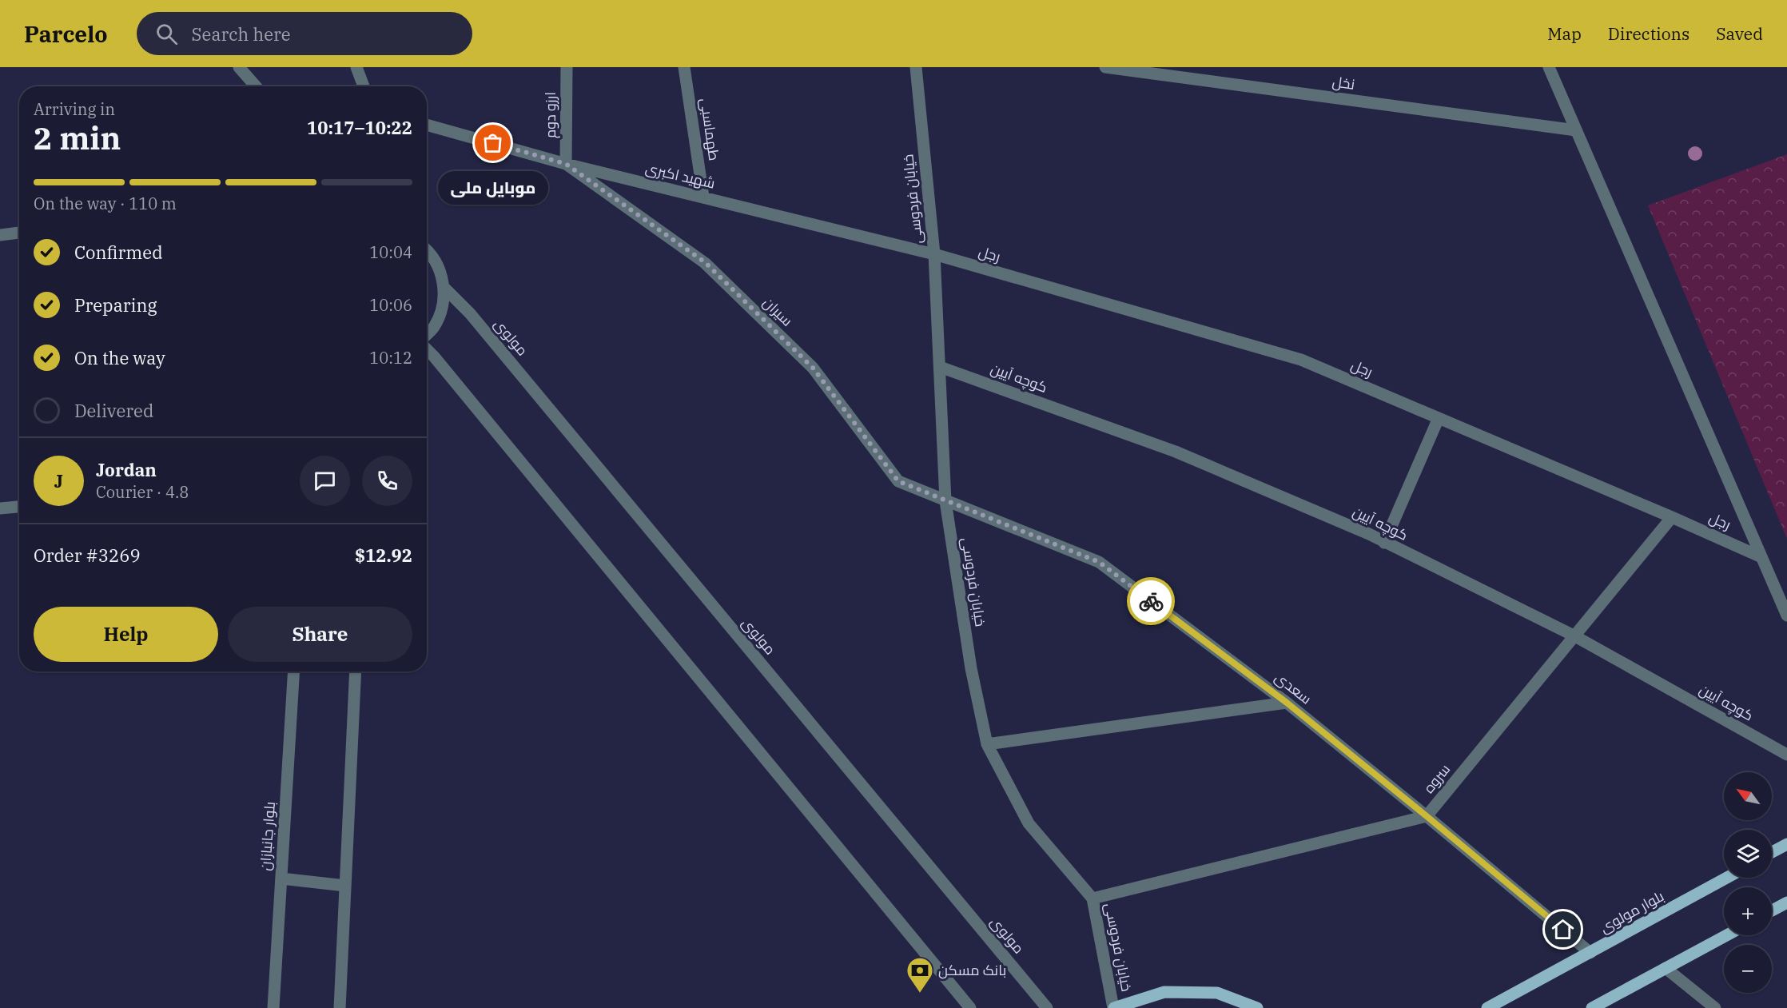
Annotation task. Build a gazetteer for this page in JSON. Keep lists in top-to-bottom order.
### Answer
{
  "streets": {
    "main road": ["بلوار مولوی"],
    "street": [
      "نخل",
      "ارزو دوم",
      "طهماسبی",
      "شهید اکبری",
      "خیابان فردوسی",
      "رجل",
      "سیران",
      "مولوی",
      "کوچه آیین",
      "سعدی",
      "سروه",
      "بلوار جانبازان"
    ]
  },
  "crossings": [
    ["ارزو دوم", "شهید اکبری"],
    ["ارزو دوم", "سیران"],
    ["طهماسبی", "شهید اکبری"],
    ["شهید اکبری", "خیابان فردوسی"],
    ["شهید اکبری", "رجل"],
    ["شهید اکبری", "سیران"],
    ["خیابان فردوسی", "رجل"],
    ["خیابان فردوسی", "سیران"],
    ["خیابان فردوسی", "کوچه آیین"],
    ["خیابان فردوسی", "سعدی"],
    ["خیابان فردوسی", "سروه"],
    ["رجل", "سروه"],
    ["سیران", "سعدی"],
    ["کوچه آیین", "سروه"],
    ["سعدی", "سروه"],
    ["سعدی", "بلوار مولوی"]
  ],
  "places": {
    "other": ["موبایل ملی"],
    "bank": ["بانک مسکن"]
  },
  "north": "top left",
  "page": {
    "header": "Parcelo",
    "search": "Search here",
    "nav": ["Map", "Directions", "Saved"],
    "heading": ["2 min", "Arriving in", "10:17–10:22"],
    "panel": [
      "Jordan",
      "Courier · 4.8",
      "Order #3269",
      "$12.92"
    ],
    "bar": "On the way · 110 m",
    "bubble": "موبایل ملی",
    "list": [
      ["Confirmed", "10:04"],
      ["Preparing", "10:06"],
      ["On the way", "10:12"],
      "Delivered"
    ],
    "round": "J",
    "buttons": ["Help", "Share"],
    "map_buttons": ["+", "−"]
  }
}
